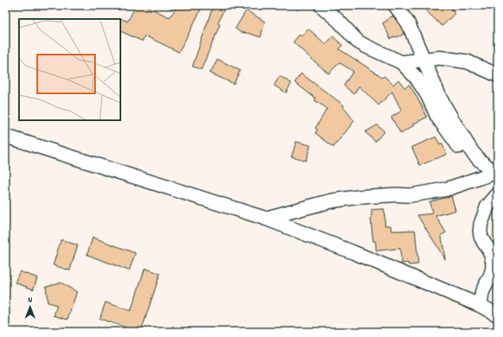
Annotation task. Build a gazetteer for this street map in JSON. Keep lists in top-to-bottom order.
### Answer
{
  "north": "top"
}
